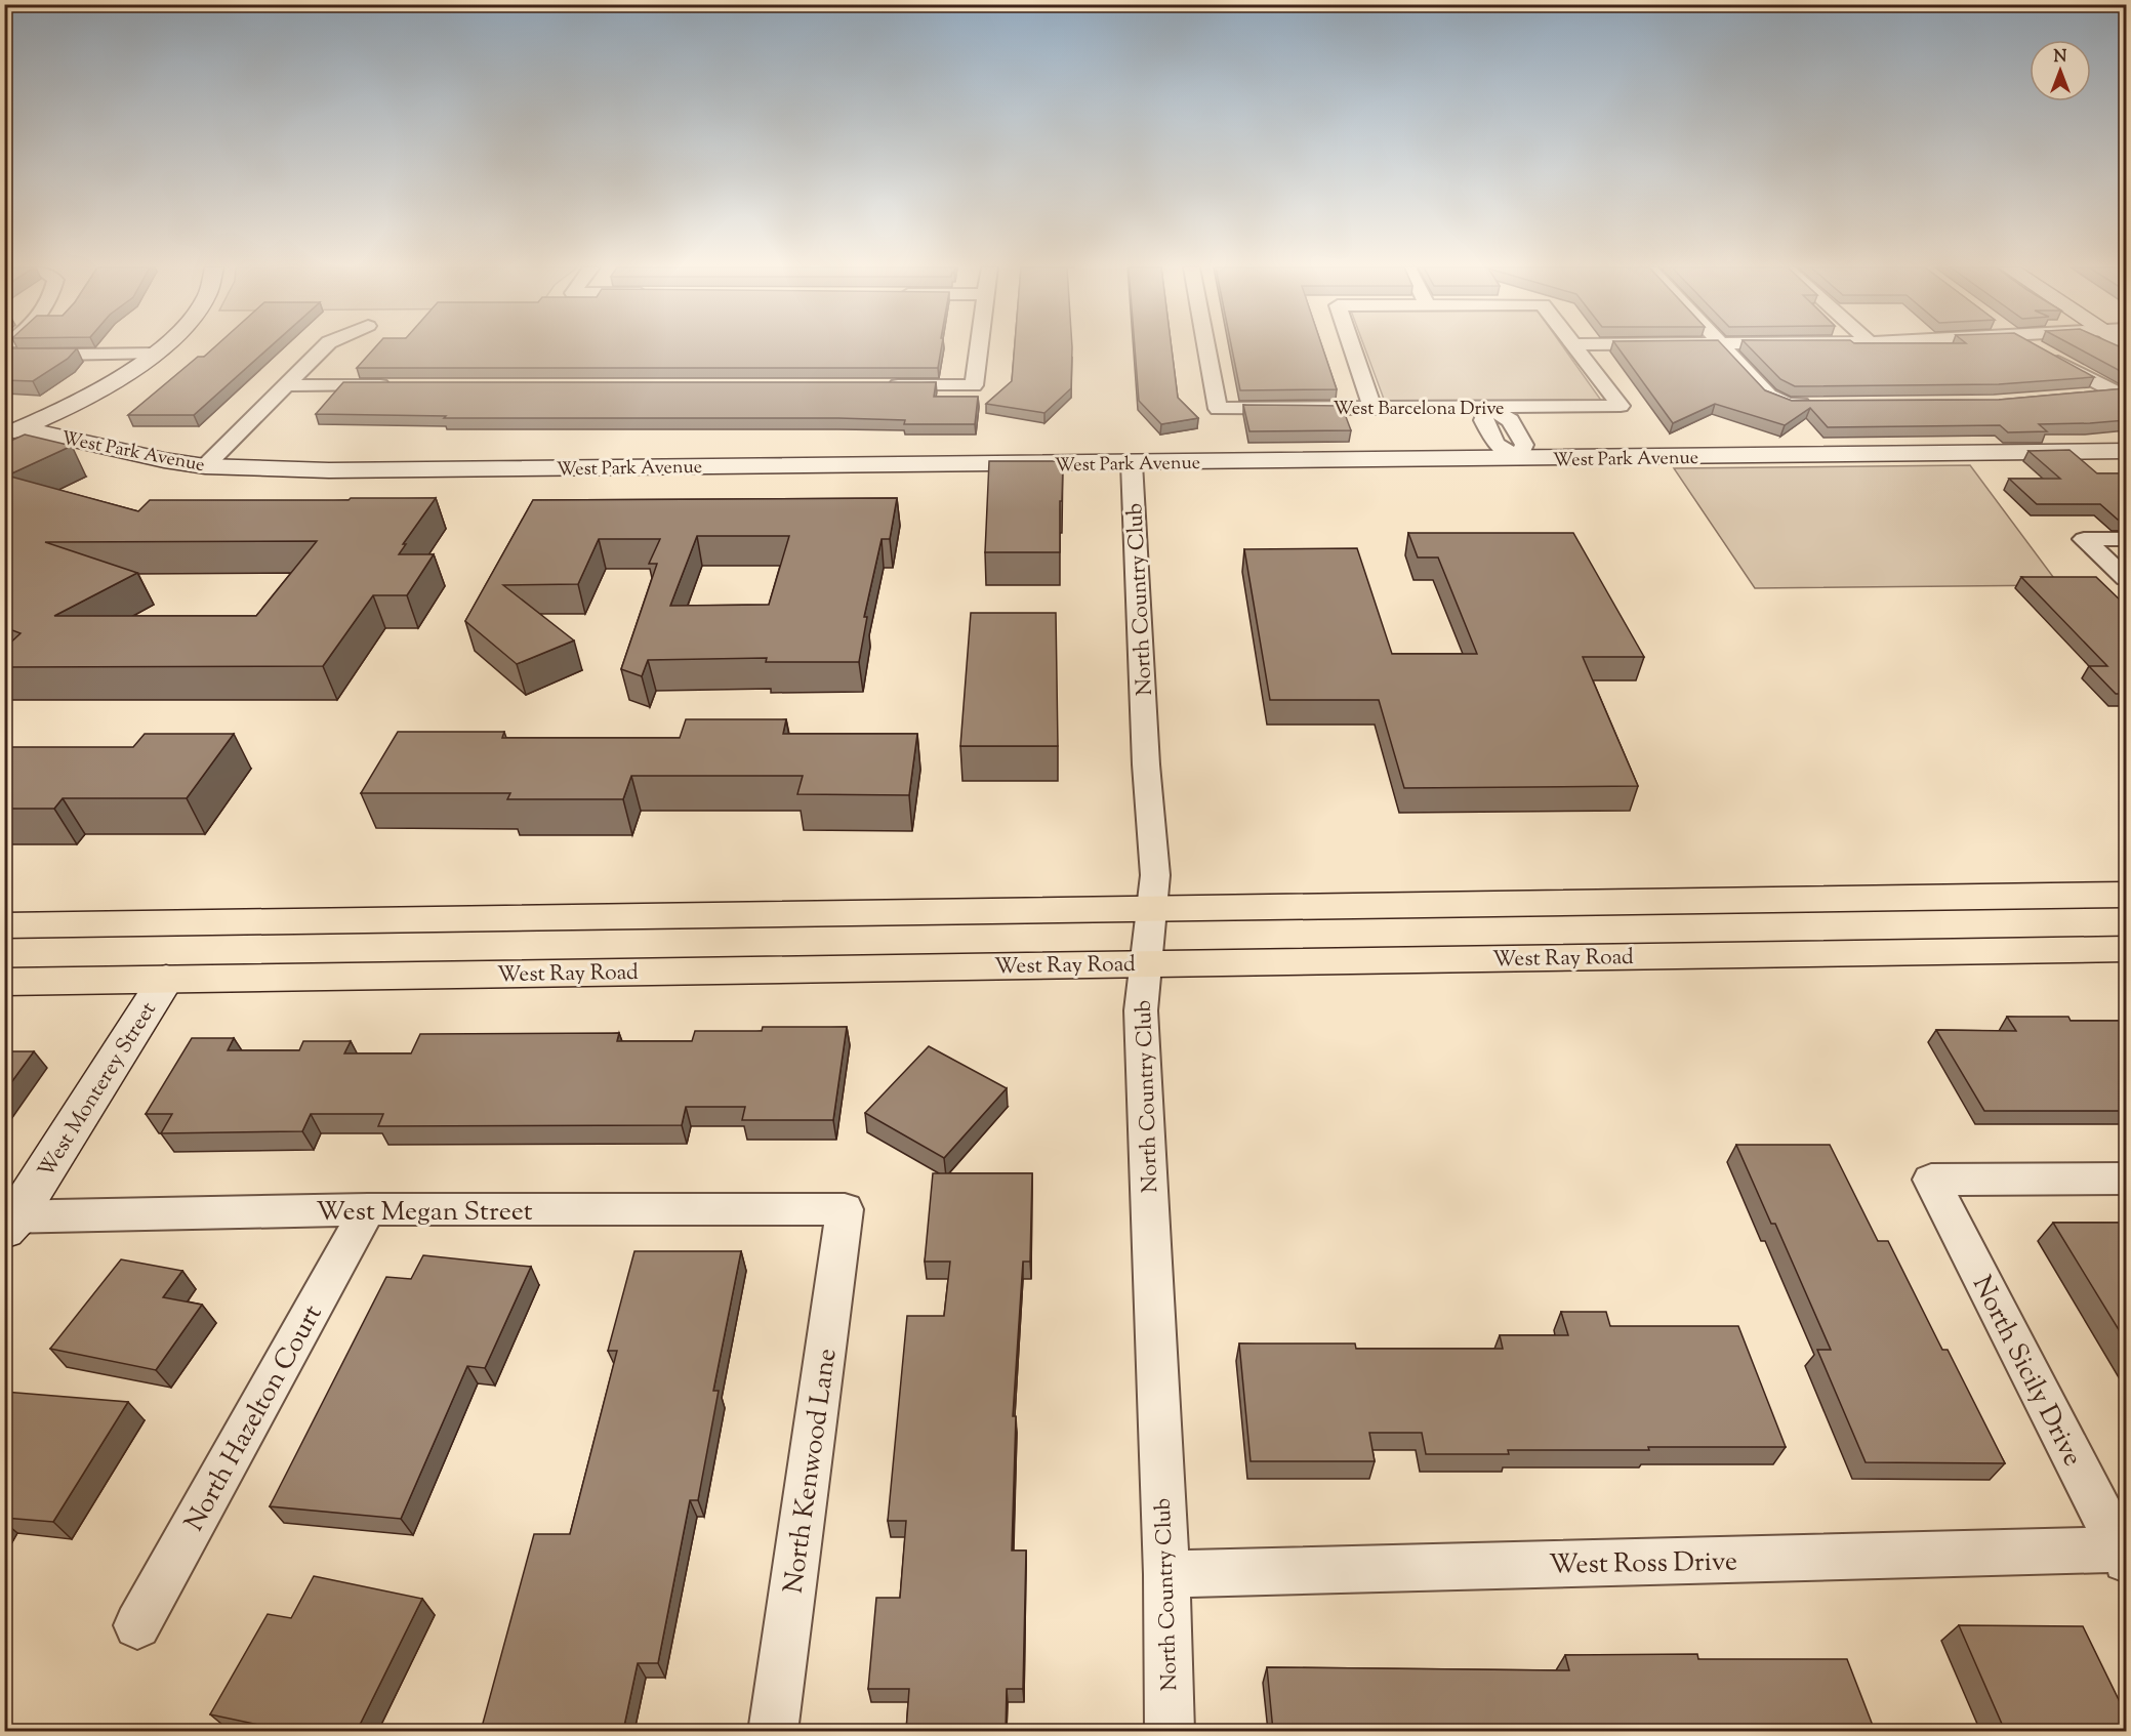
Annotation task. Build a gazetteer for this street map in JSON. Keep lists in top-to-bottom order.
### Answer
{
  "streets": {
    "main road": ["West Ray Road"],
    "street": [
      "West Barcelona Drive",
      "West Park Avenue",
      "North Country Club",
      "West Monterey Street",
      "West Megan Street",
      "North Sicily Drive",
      "North Hazelton Court",
      "North Kenwood Lane",
      "West Ross Drive"
    ]
  },
  "crossings": [
    ["West Park Avenue", "North Country Club"],
    ["North Country Club", "West Ray Road"],
    ["North Country Club", "West Ross Drive"],
    ["West Ray Road", "West Monterey Street"],
    ["West Monterey Street", "West Megan Street"],
    ["West Megan Street", "North Hazelton Court"],
    ["West Megan Street", "North Kenwood Lane"],
    ["North Sicily Drive", "West Ross Drive"]
  ],
  "north": "top"
}
